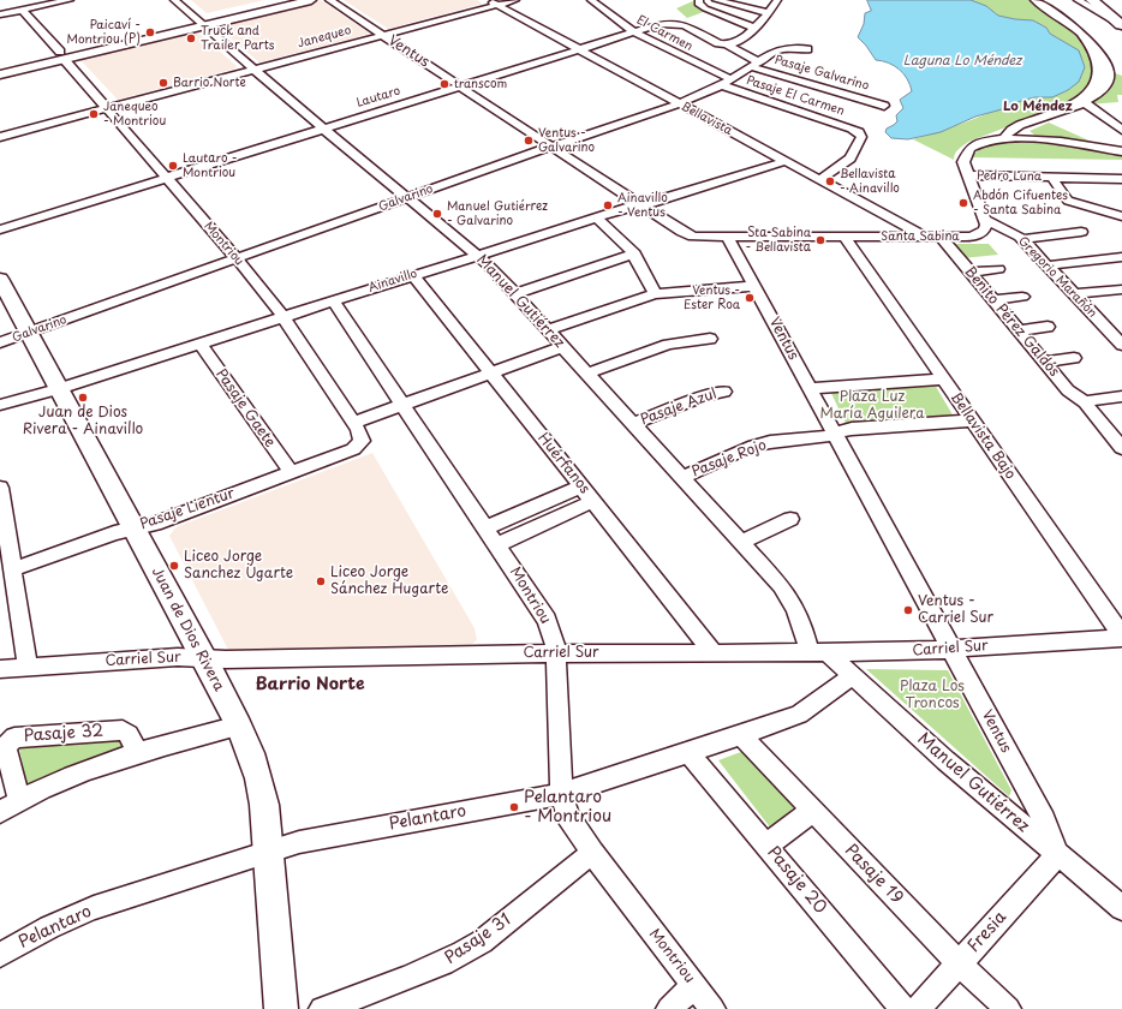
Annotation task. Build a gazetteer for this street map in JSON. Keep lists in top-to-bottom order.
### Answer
{
  "streets": {
    "main road": ["Juan de Dios Rivera"],
    "street": [
      "El Carmen",
      "Janequeo",
      "Ventus",
      "Pasaje Galvarino",
      "Pasaje El Carmen",
      "Lautaro",
      "Bellavista",
      "Pedro Luna",
      "Galvarino",
      "Santa Sabina",
      "Montriou",
      "Gregorio Marañón",
      "Ainavillo",
      "Manuel Gutiérrez",
      "Benito Pérez Galdós",
      "Pasaje Azul",
      "Pasaje Gaete",
      "Bellavista Bajo",
      "Pasaje Rojo",
      "Huérfanos",
      "Pasaje Lientur",
      "Carriel Sur",
      "Pasaje 32",
      "Pelantaro",
      "Pasaje 19",
      "Pasaje 20",
      "Fresia",
      "Pasaje 31"
    ]
  },
  "crossings": [
    ["El Carmen", "Pasaje El Carmen"],
    ["El Carmen", "Lautaro"],
    ["El Carmen", "Galvarino"],
    ["Janequeo", "Ventus"],
    ["Janequeo", "Bellavista"],
    ["Janequeo", "Montriou"],
    ["Janequeo", "Manuel Gutiérrez"],
    ["Ventus", "Lautaro"],
    ["Ventus", "Galvarino"],
    ["Ventus", "Santa Sabina"],
    ["Ventus", "Ainavillo"],
    ["Ventus", "Manuel Gutiérrez"],
    ["Ventus", "Pasaje Rojo"],
    ["Ventus", "Carriel Sur"],
    ["Ventus", "Fresia"],
    ["Pasaje Galvarino", "Lautaro"],
    ["Pasaje Galvarino", "Galvarino"],
    ["Pasaje El Carmen", "Bellavista"],
    ["Pasaje El Carmen", "Galvarino"],
    ["Lautaro", "Bellavista"],
    ["Lautaro", "Galvarino"],
    ["Lautaro", "Montriou"],
    ["Lautaro", "Manuel Gutiérrez"],
    ["Bellavista", "Galvarino"],
    ["Bellavista", "Santa Sabina"],
    ["Bellavista", "Ainavillo"],
    ["Galvarino", "Montriou"],
    ["Galvarino", "Manuel Gutiérrez"],
    ["Galvarino", "Juan de Dios Rivera"],
    ["Santa Sabina", "Gregorio Marañón"],
    ["Santa Sabina", "Benito Pérez Galdós"],
    ["Santa Sabina", "Bellavista Bajo"],
    ["Montriou", "Ainavillo"],
    ["Montriou", "Pasaje Lientur"],
    ["Montriou", "Carriel Sur"],
    ["Montriou", "Pelantaro"],
    ["Montriou", "Pasaje 31"],
    ["Ainavillo", "Manuel Gutiérrez"],
    ["Ainavillo", "Pasaje Gaete"],
    ["Ainavillo", "Huérfanos"],
    ["Ainavillo", "Juan de Dios Rivera"],
    ["Manuel Gutiérrez", "Pasaje Azul"],
    ["Manuel Gutiérrez", "Pasaje Rojo"],
    ["Manuel Gutiérrez", "Pasaje Lientur"],
    ["Manuel Gutiérrez", "Carriel Sur"],
    ["Manuel Gutiérrez", "Pelantaro"],
    ["Manuel Gutiérrez", "Fresia"],
    ["Pasaje Gaete", "Pasaje Lientur"],
    ["Bellavista Bajo", "Pasaje Rojo"],
    ["Bellavista Bajo", "Carriel Sur"],
    ["Huérfanos", "Pasaje Lientur"],
    ["Huérfanos", "Carriel Sur"],
    ["Pasaje Lientur", "Juan de Dios Rivera"],
    ["Juan de Dios Rivera", "Carriel Sur"],
    ["Juan de Dios Rivera", "Pelantaro"],
    ["Pelantaro", "Pasaje 19"],
    ["Pelantaro", "Pasaje 20"],
    ["Pasaje 19", "Fresia"]
  ],
  "districts": ["Lo Méndez", "Barrio Norte"],
  "water": ["Laguna Lo Méndez"],
  "parks": ["Plaza Luz María Aguilera", "Plaza Los Troncos"],
  "places": [
    "Paicaví - Montriou (P)",
    "Truck and Trailer Parts",
    "Barrio Norte",
    "transcom",
    "Janequeo - Montriou",
    "Ventus - Galvarino",
    "Lautaro - Montriou",
    "Bellavista - Ainavillo",
    "Abdón Cifuentes - Santa Sabina",
    "Ainavillo - Ventus",
    "Manuel Gutiérrez - Galvarino",
    "Sta Sabina - Bellavista",
    "Ventus - Ester Roa",
    "Juan de Dios Rivera - Ainavillo",
    "Liceo Jorge Sanchez Ugarte",
    "Liceo Jorge Sánchez Hugarte",
    "Ventus - Carriel Sur",
    "Pelantaro - Montriou"
  ]
}
